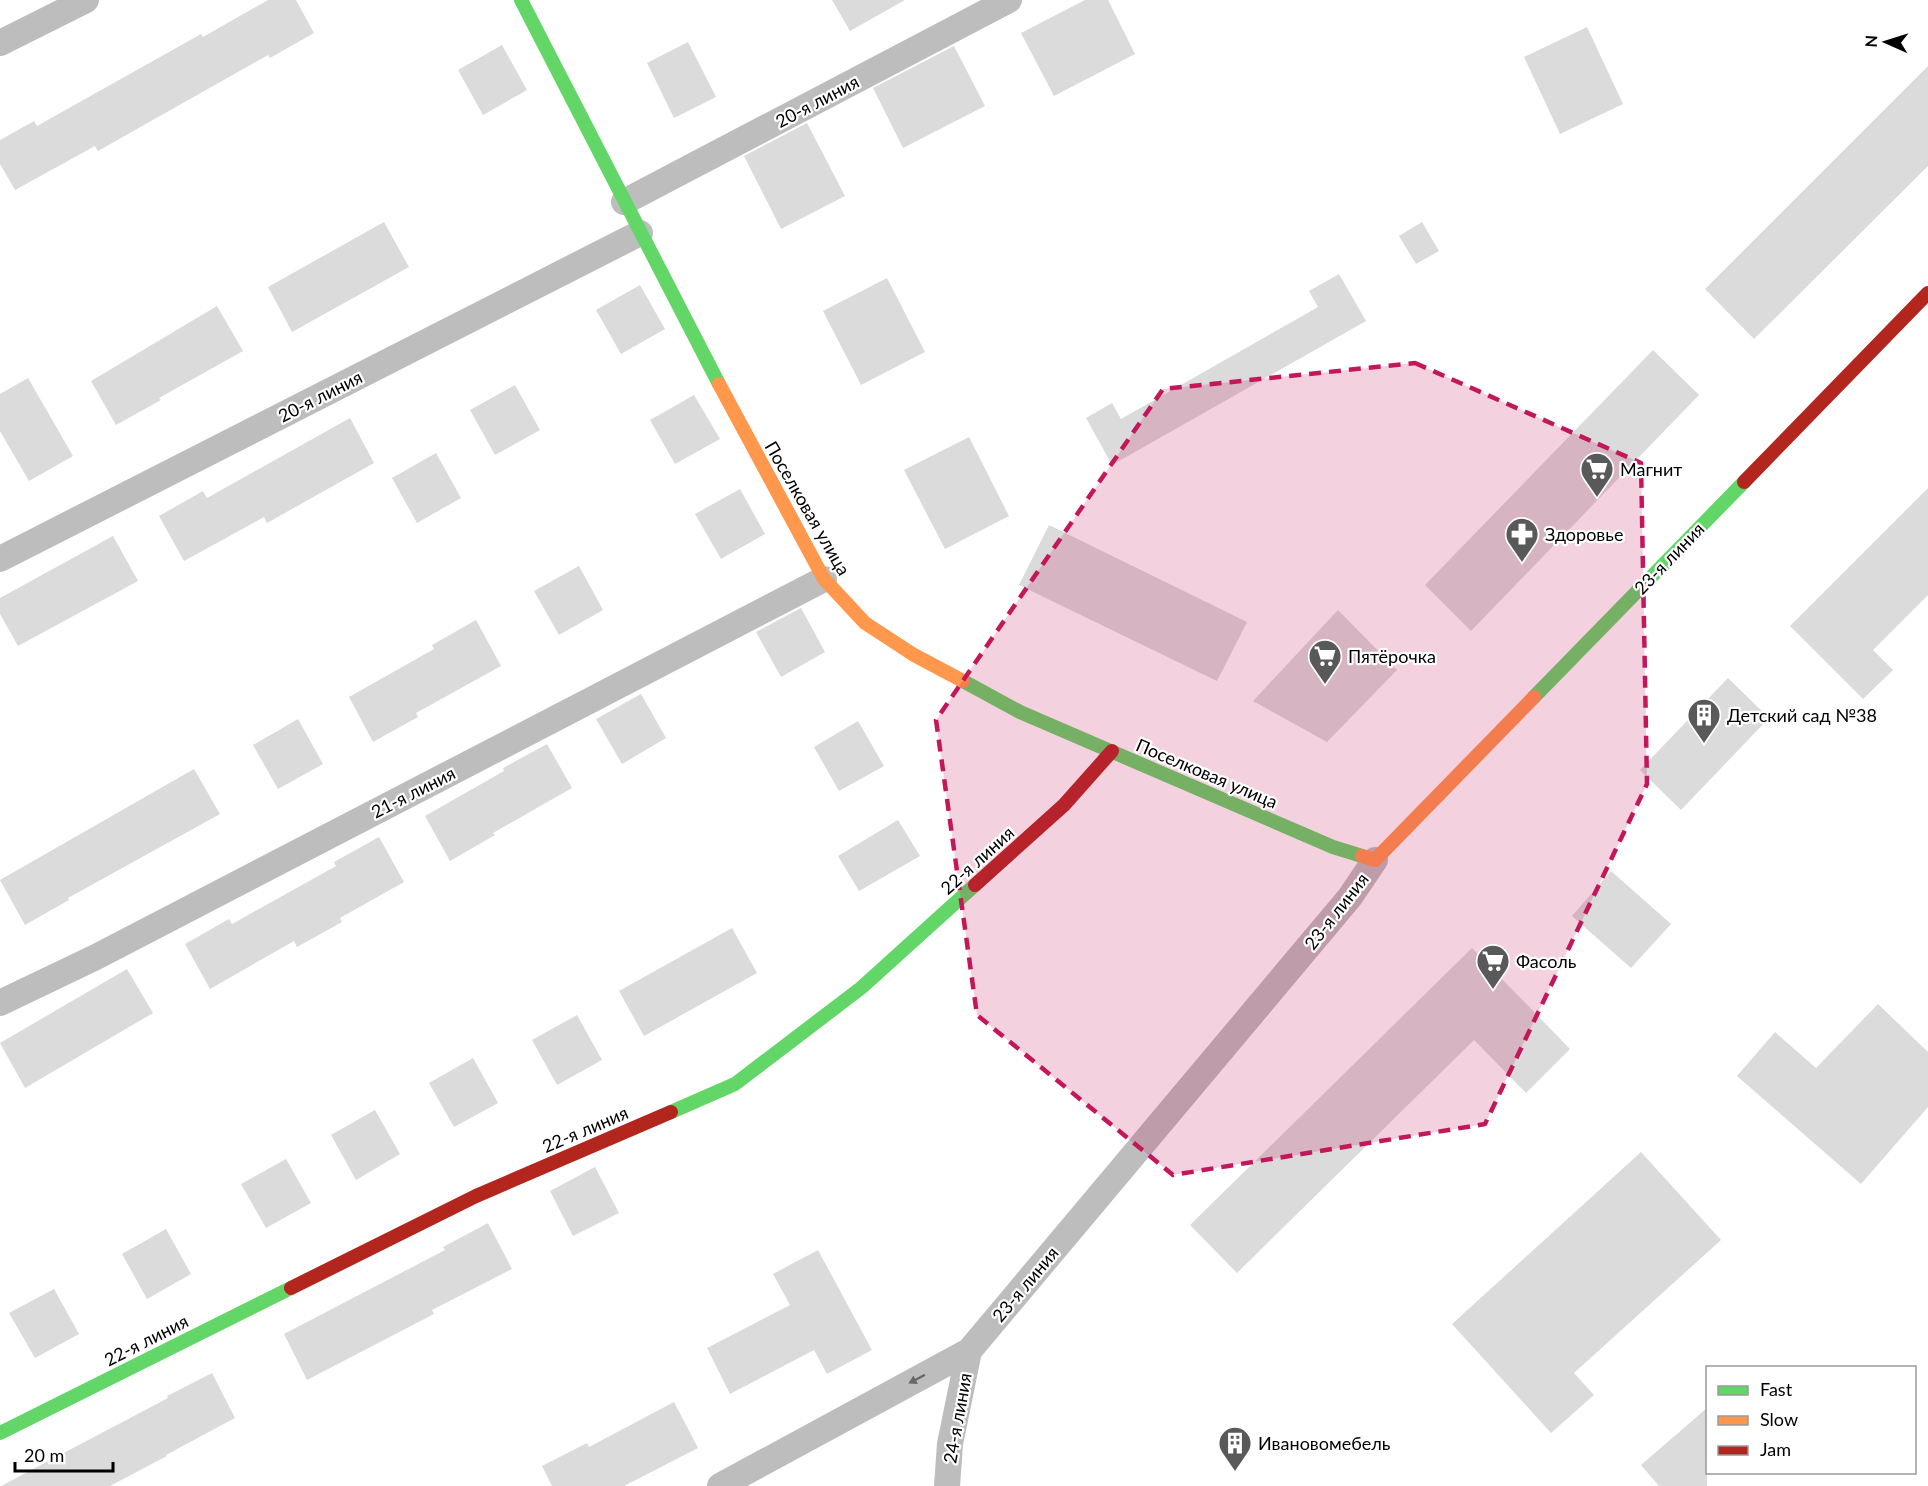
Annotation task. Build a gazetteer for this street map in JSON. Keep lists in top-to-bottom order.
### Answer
{
  "streets": {
    "street": [
      "20-я линия",
      "Поселковая улица",
      "23-я линия",
      "21-я линия",
      "22-я линия",
      "24-я линия"
    ]
  },
  "crossings": [
    ["20-я линия", "Поселковая улица"],
    ["Поселковая улица", "23-я линия"],
    ["Поселковая улица", "21-я линия"],
    ["Поселковая улица", "22-я линия"],
    ["23-я линия", "24-я линия"]
  ],
  "places": {
    "supermarket": ["Магнит", "Пятёрочка", "Фасоль"],
    "pharmacy": ["Здоровье"],
    "building": ["Детский сад №38", "Ивановомебель"]
  },
  "legend": ["Fast", "Slow", "Jam"],
  "scale_bar": "20 m",
  "north": "left"
}
